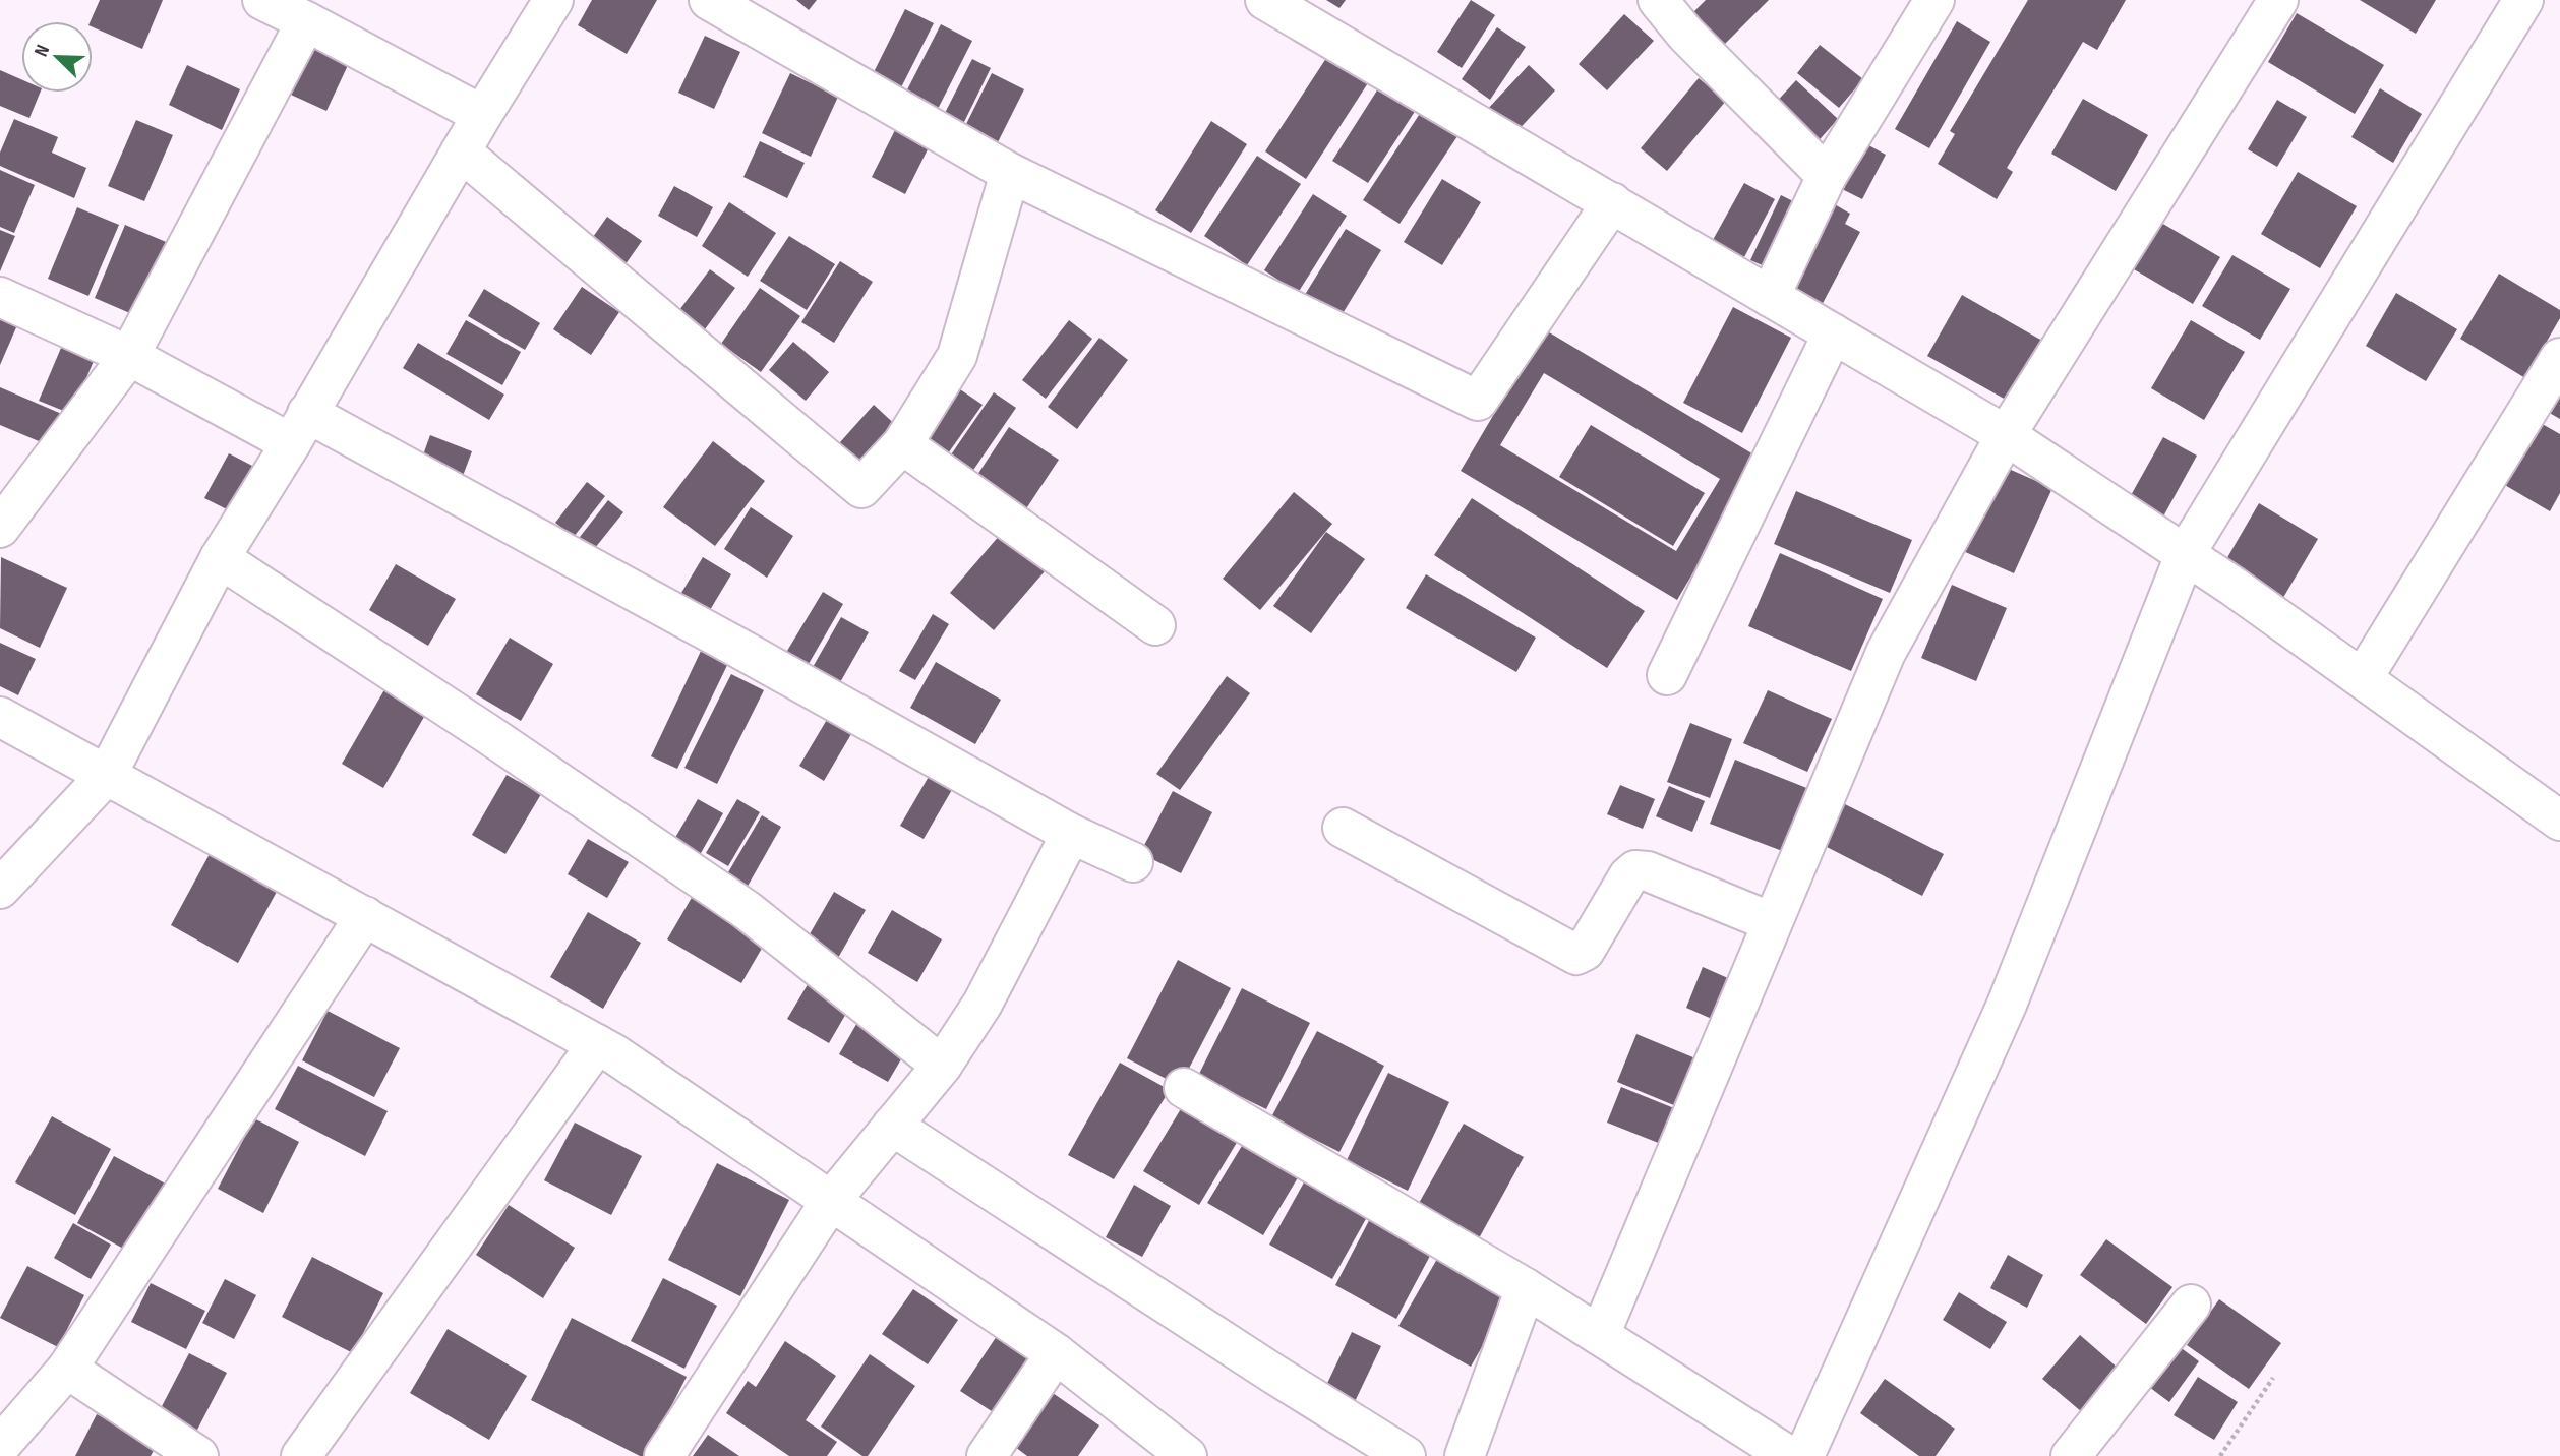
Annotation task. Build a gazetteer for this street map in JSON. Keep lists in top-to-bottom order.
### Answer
{
  "north": "top left"
}
